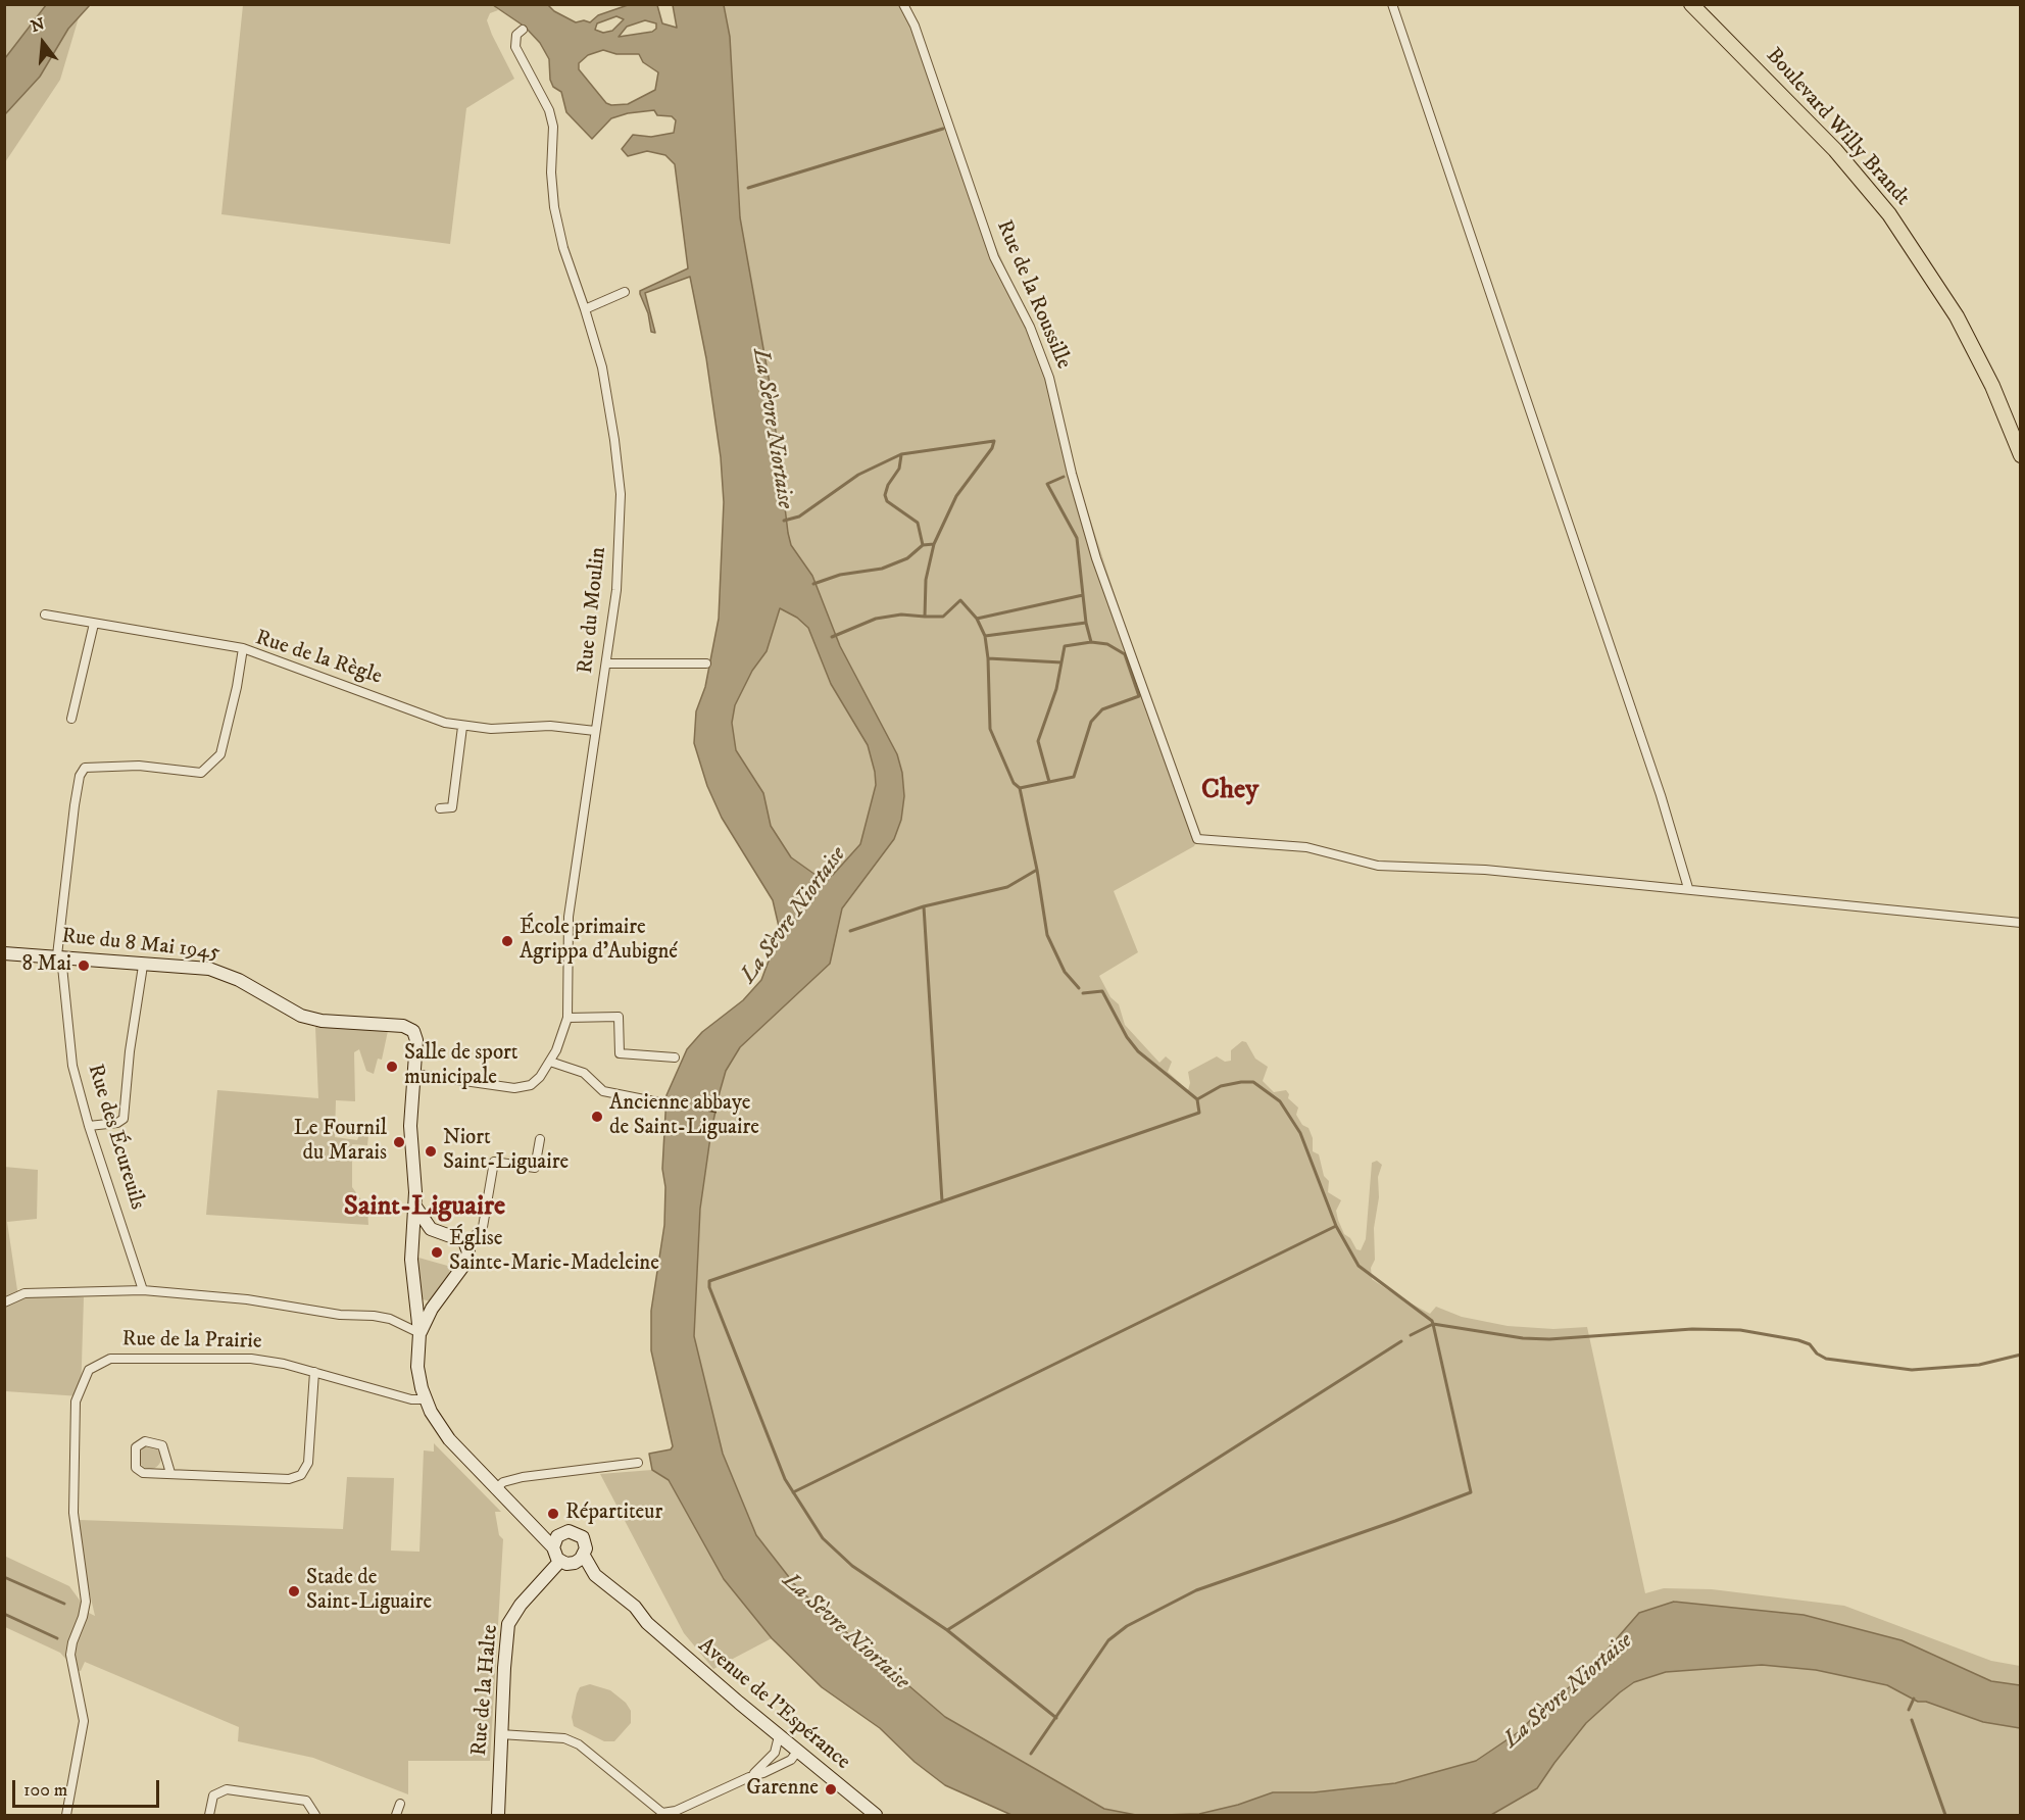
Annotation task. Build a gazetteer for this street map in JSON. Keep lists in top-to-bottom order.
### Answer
{
  "streets": {
    "main road": ["Boulevard Willy Brandt"],
    "street": [
      "Rue de la Roussille",
      "Rue du Moulin",
      "Rue de la Règle",
      "Rue du 8 Mai 1945",
      "Rue des Écureuils",
      "Rue de la Prairie",
      "Rue de la Halte",
      "Avenue de l'Espérance"
    ]
  },
  "crossings": [
    ["Rue du Moulin", "Rue de la Règle"],
    ["Rue du Moulin", "Rue du 8 Mai 1945"],
    ["Rue de la Règle", "Rue du 8 Mai 1945"],
    ["Rue de la Règle", "Rue des Écureuils"],
    ["Rue du 8 Mai 1945", "Rue des Écureuils"],
    ["Rue de la Halte", "Avenue de l'Espérance"]
  ],
  "districts": ["Chey", "Saint-Liguaire"],
  "water": ["La Sèvre Niortaise"],
  "places": [
    "École primaire Agrippa d'Aubigné",
    "8 Mai",
    "Salle de sport municipale",
    "Ancienne abbaye de Saint-Liguaire",
    "Le Fournil du Marais",
    "Niort Saint-Liguaire",
    "Église Sainte-Marie-Madeleine",
    "Répartiteur",
    "Stade de Saint-Liguaire",
    "Garenne"
  ],
  "scale_bar": "100 m",
  "north": "top"
}
